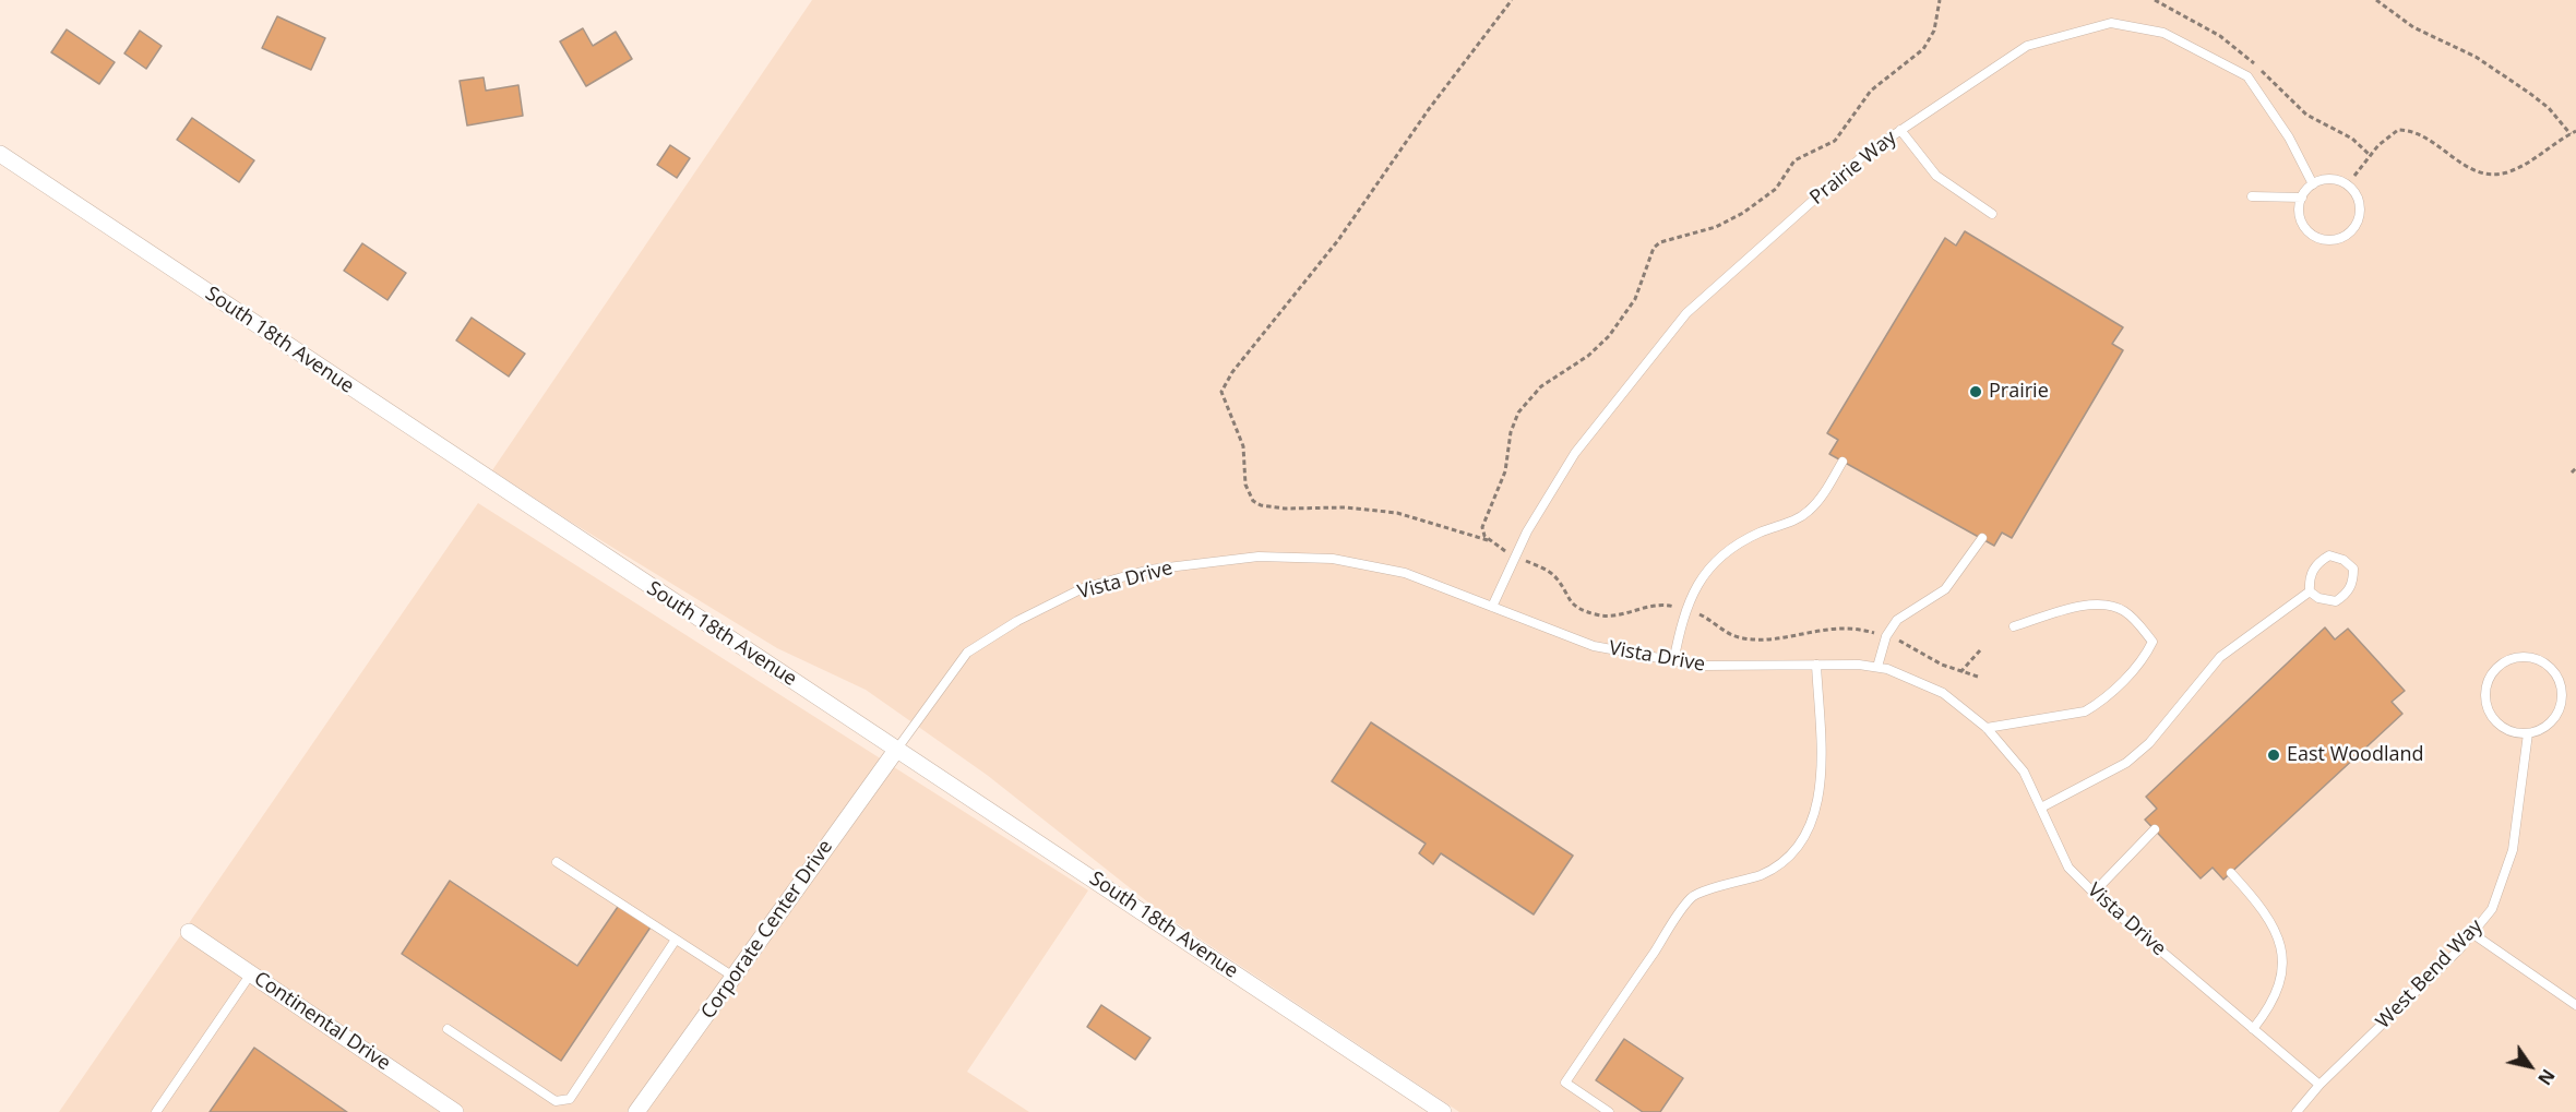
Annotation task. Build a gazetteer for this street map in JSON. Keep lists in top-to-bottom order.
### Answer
{
  "streets": {
    "street": ["South 18th Avenue", "Corporate Center Drive", "Continental Drive"],
    "lane": ["Prairie Way", "Vista Drive", "West Bend Way"]
  },
  "crossings": [
    ["Prairie Way", "Vista Drive"],
    ["South 18th Avenue", "Vista Drive"],
    ["South 18th Avenue", "Corporate Center Drive"],
    ["Vista Drive", "Corporate Center Drive"],
    ["Vista Drive", "West Bend Way"]
  ],
  "places": ["Prairie", "East Woodland"],
  "north": "bottom right"
}
